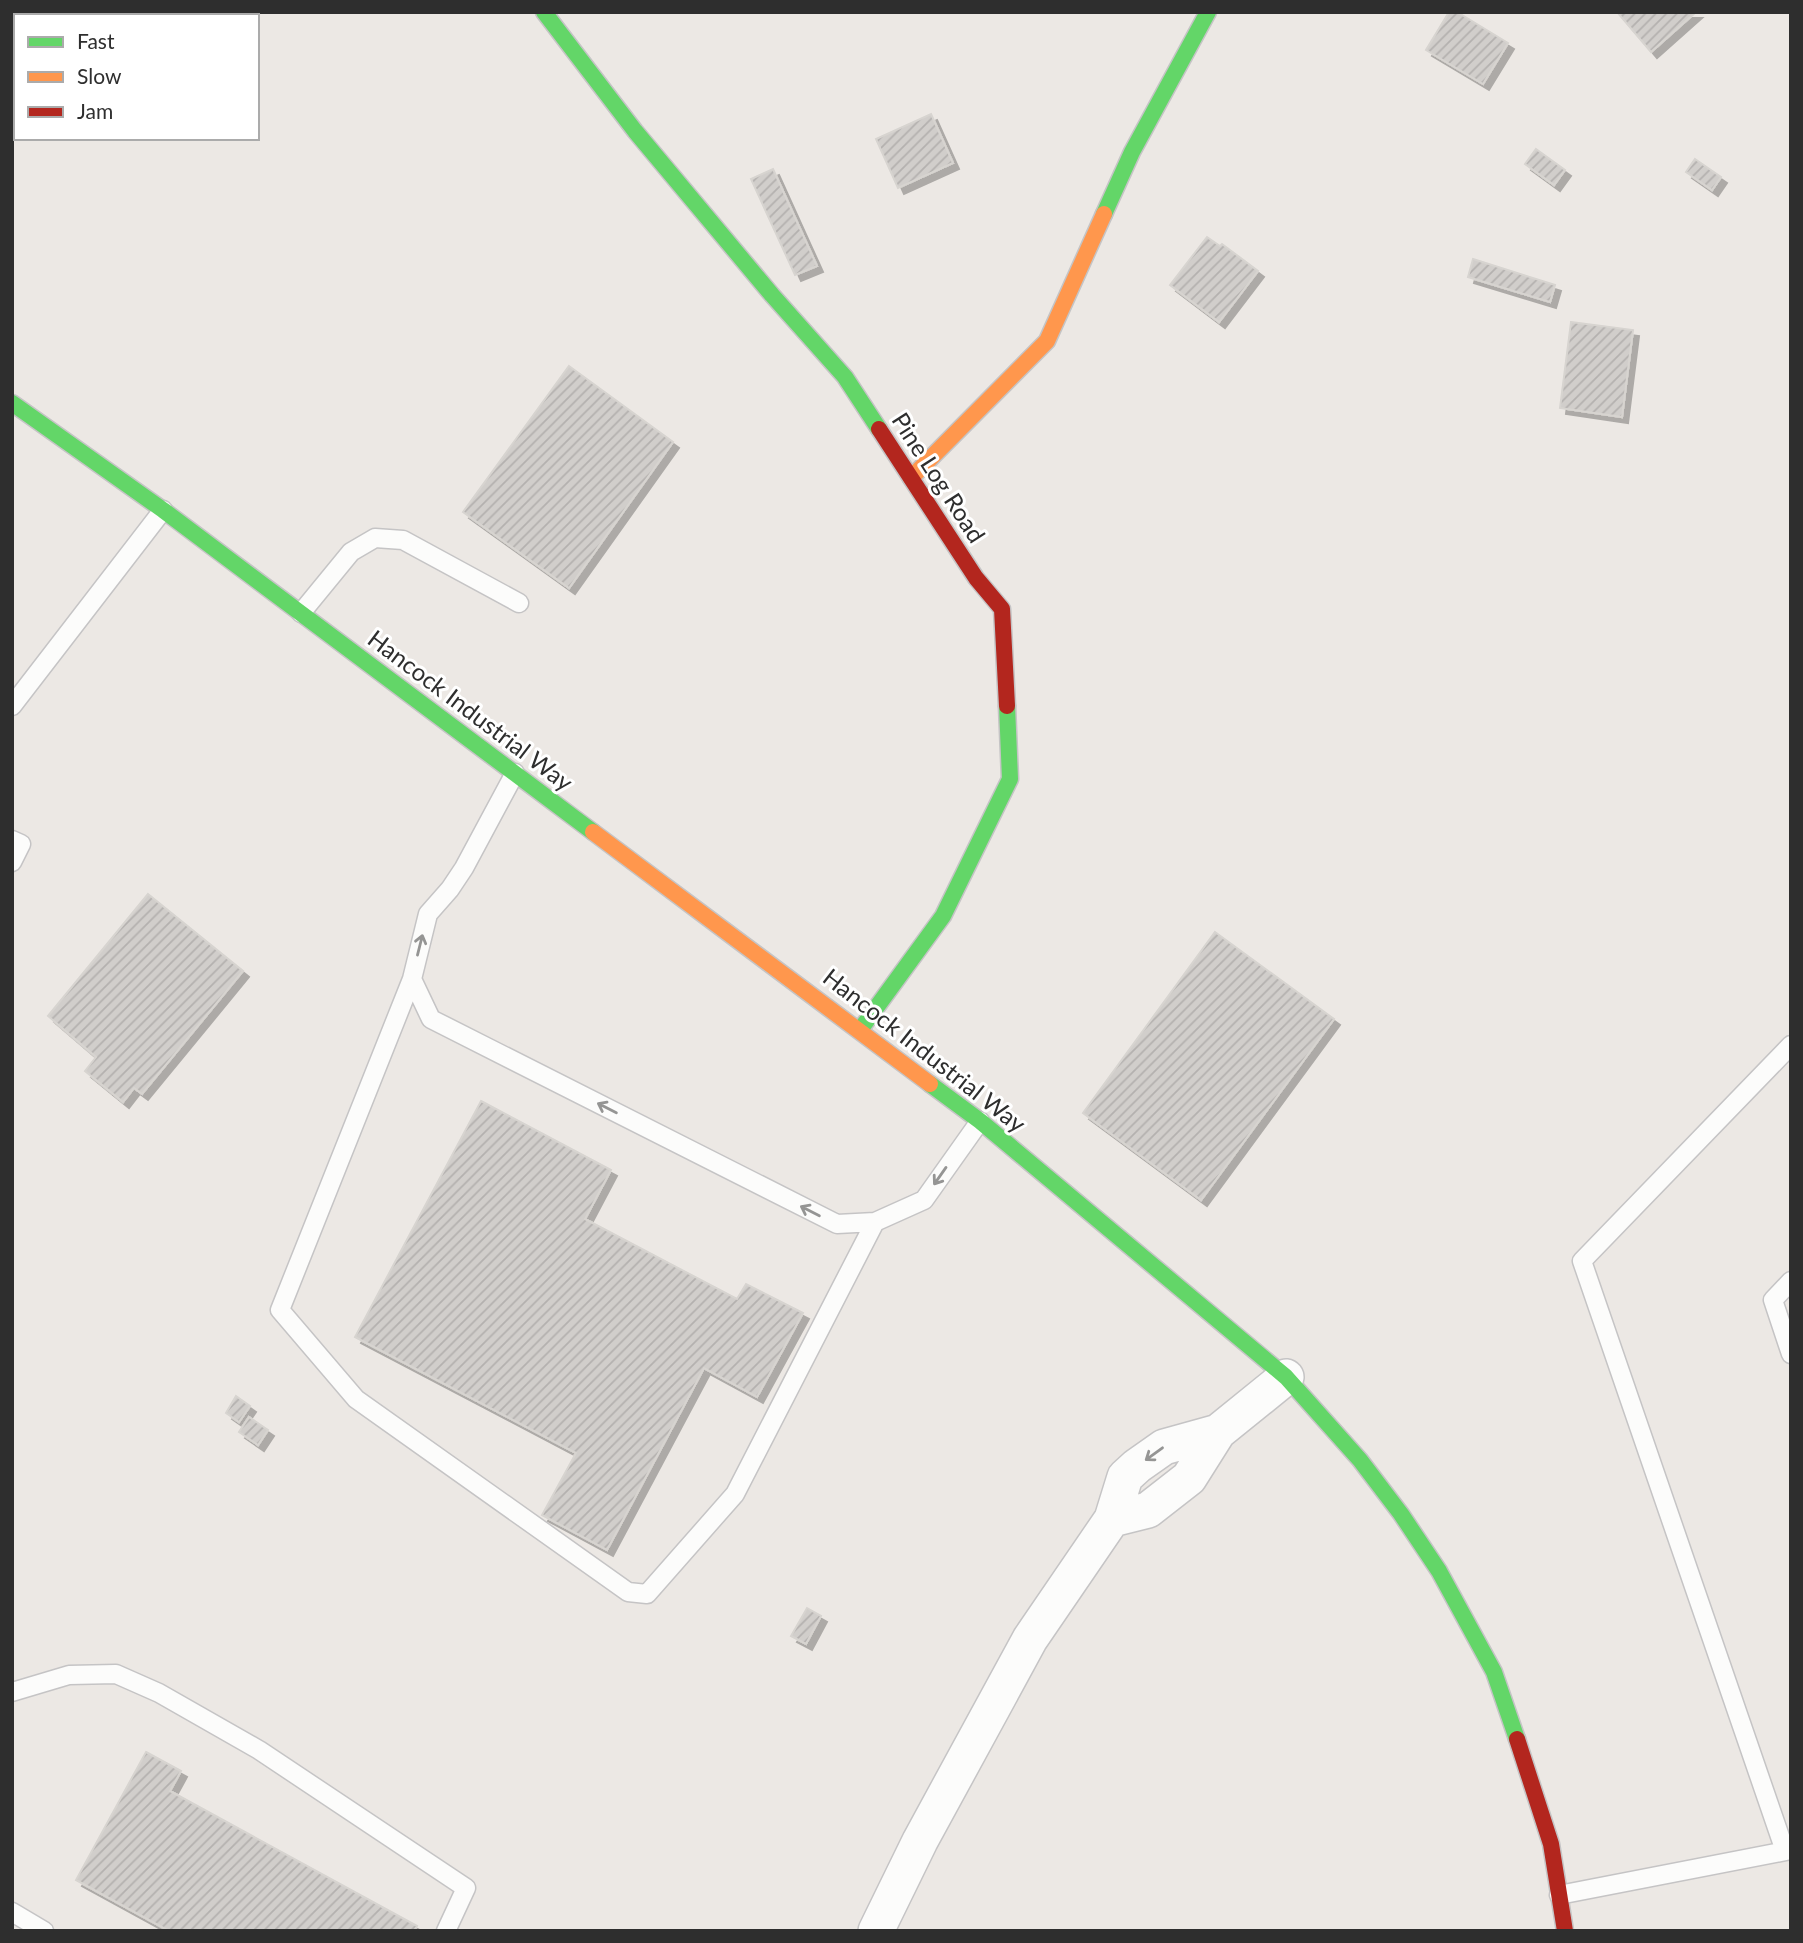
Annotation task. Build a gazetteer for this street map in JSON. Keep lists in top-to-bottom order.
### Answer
{
  "streets": {
    "street": ["Pine Log Road", "Hancock Industrial Way"]
  },
  "crossings": [
    ["Pine Log Road", "Hancock Industrial Way"]
  ],
  "legend": ["Fast", "Slow", "Jam"]
}
